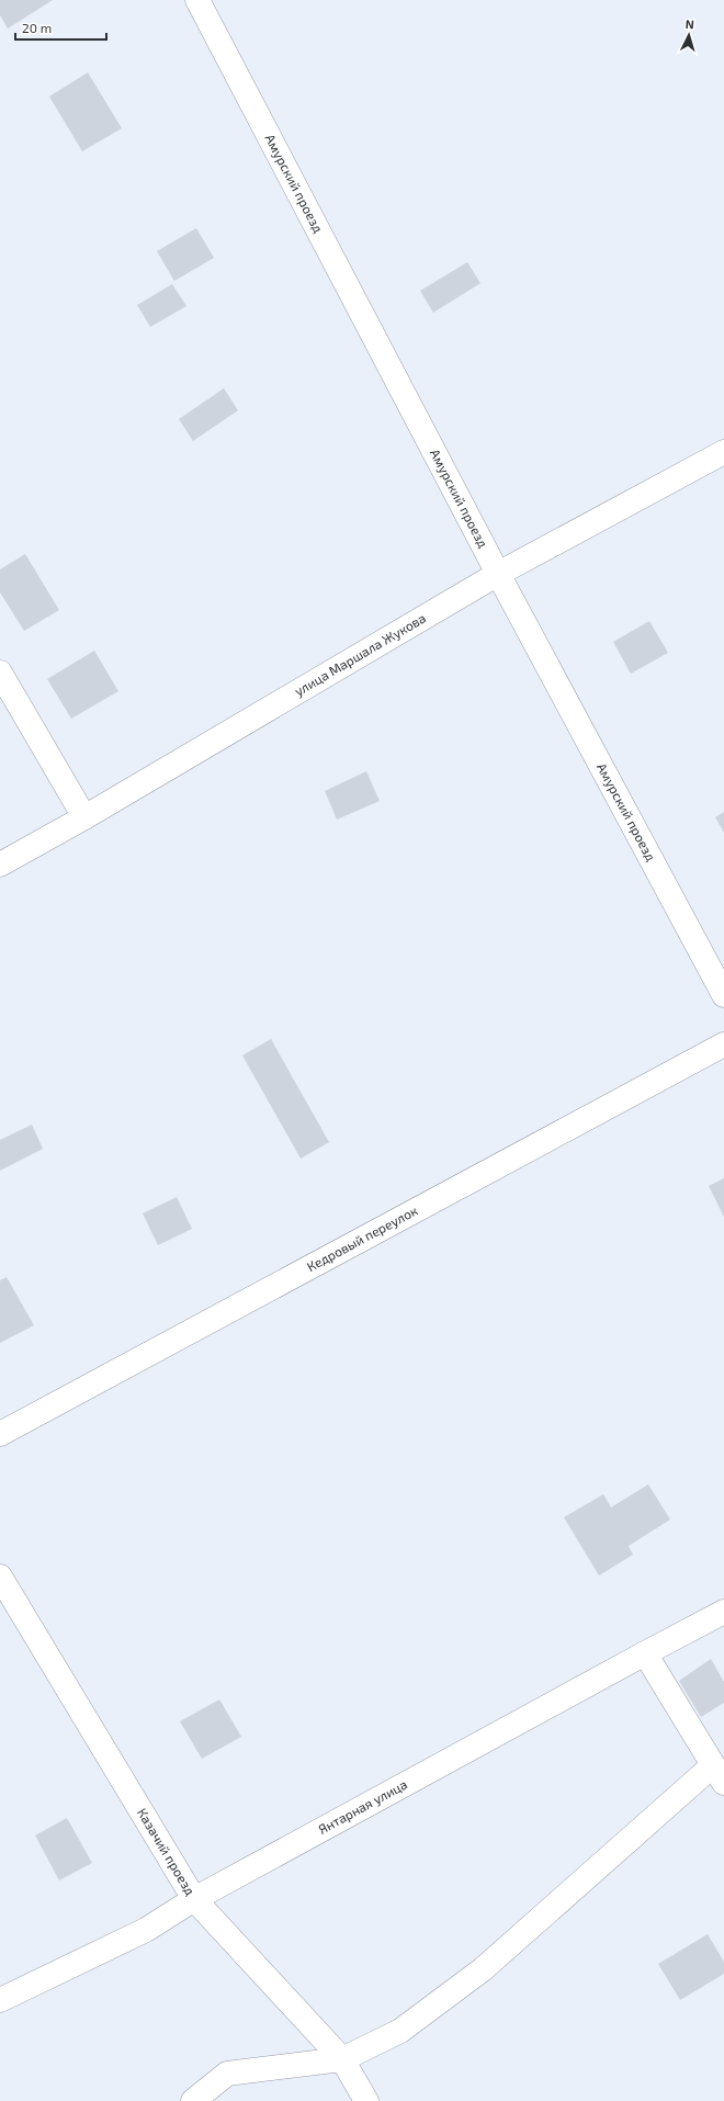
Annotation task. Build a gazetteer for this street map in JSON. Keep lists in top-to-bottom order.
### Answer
{
  "streets": {
    "street": [
      "Амурский проезд",
      "улица Маршала Жукова",
      "Кедровый переулок",
      "Янтарная улица",
      "Казачий проезд"
    ]
  },
  "crossings": [
    ["Амурский проезд", "улица Маршала Жукова"],
    ["Янтарная улица", "Казачий проезд"]
  ],
  "scale_bar": "20 m",
  "north": "top"
}
